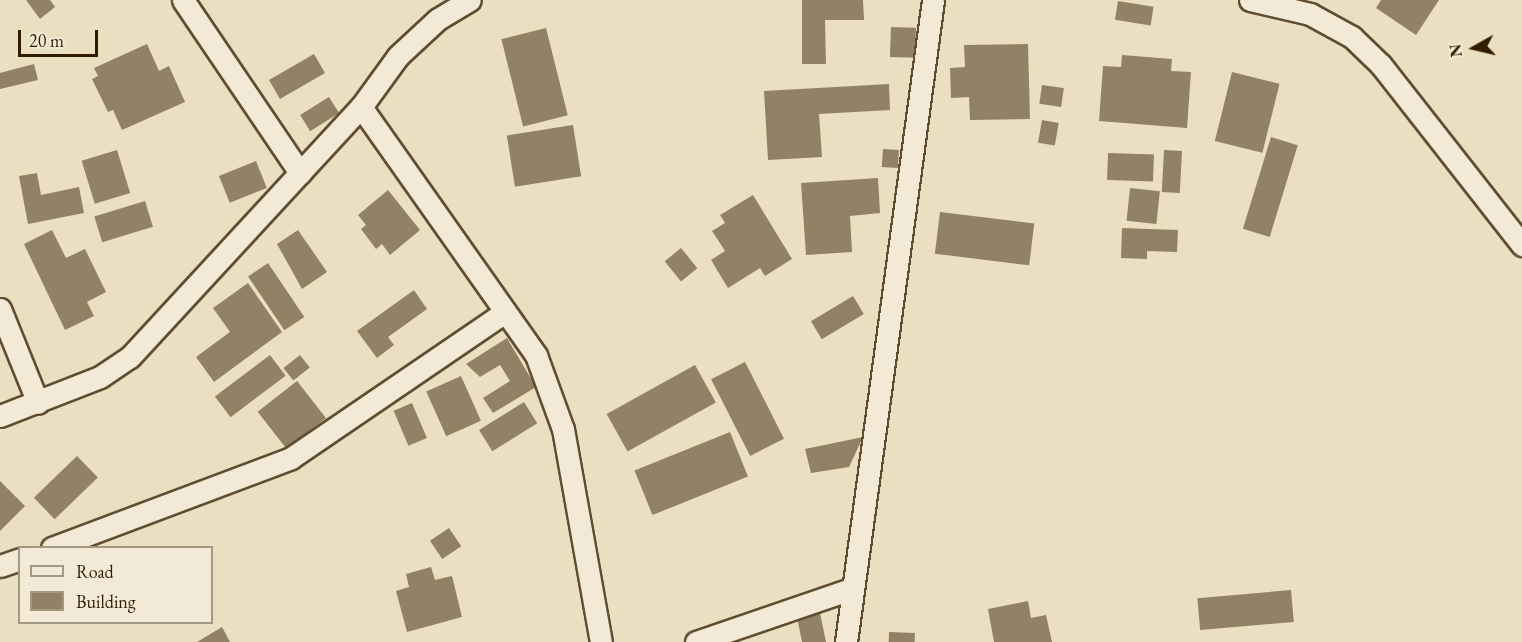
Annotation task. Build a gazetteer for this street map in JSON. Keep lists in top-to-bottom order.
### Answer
{
  "legend": ["Road", "Building"],
  "scale_bar": "20 m",
  "north": "left"
}
